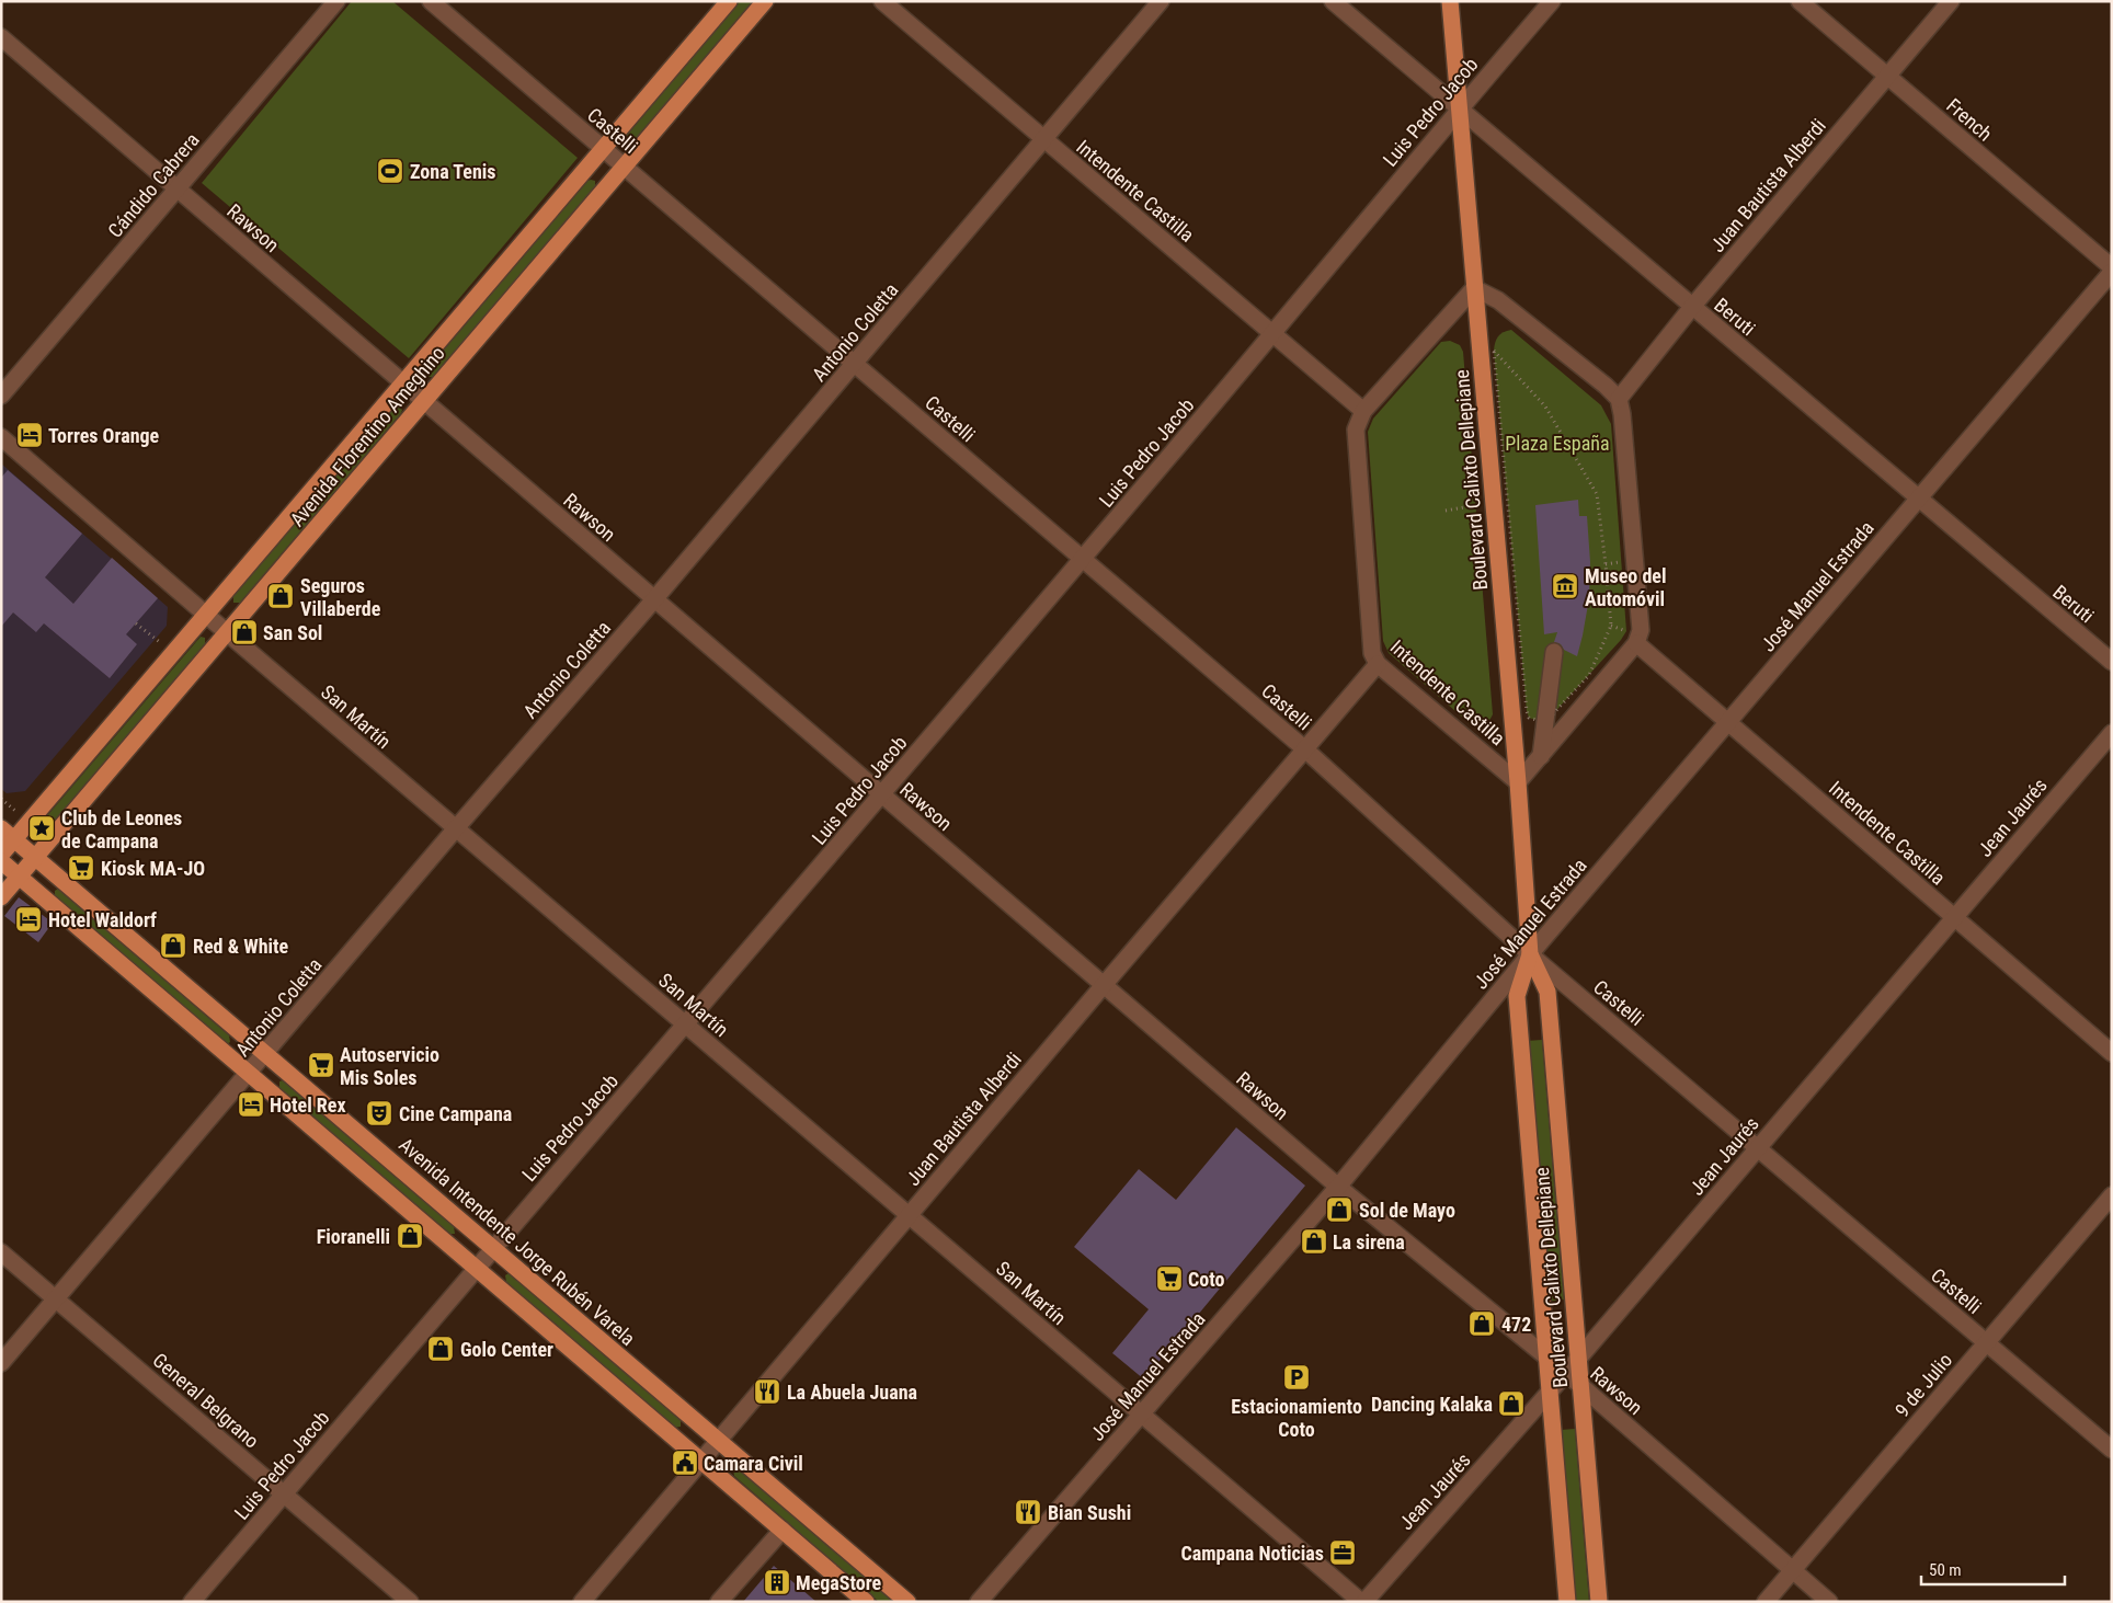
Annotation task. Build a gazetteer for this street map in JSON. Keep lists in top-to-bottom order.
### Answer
{
  "streets": {
    "main road": ["Avenida Florentino Ameghino", "Boulevard Calixto Dellepiane", "Avenida Intendente Jorge Rubén Varela"],
    "street": [
      "Luis Pedro Jacob",
      "French",
      "Castelli",
      "Cándido Cabrera",
      "Juan Bautista Alberdi",
      "Intendente Castilla",
      "Rawson",
      "Beruti",
      "Antonio Coletta",
      "José Manuel Estrada",
      "San Martín",
      "Jean Jaurés",
      "9 de Julio",
      "General Belgrano"
    ]
  },
  "crossings": [
    ["Luis Pedro Jacob", "Castelli"],
    ["Luis Pedro Jacob", "Intendente Castilla"],
    ["Luis Pedro Jacob", "Rawson"],
    ["Luis Pedro Jacob", "Beruti"],
    ["Luis Pedro Jacob", "Boulevard Calixto Dellepiane"],
    ["Luis Pedro Jacob", "San Martín"],
    ["Luis Pedro Jacob", "Avenida Intendente Jorge Rubén Varela"],
    ["Luis Pedro Jacob", "General Belgrano"],
    ["French", "Juan Bautista Alberdi"],
    ["Castelli", "Juan Bautista Alberdi"],
    ["Castelli", "Antonio Coletta"],
    ["Castelli", "Avenida Florentino Ameghino"],
    ["Castelli", "Boulevard Calixto Dellepiane"],
    ["Castelli", "José Manuel Estrada"],
    ["Castelli", "Jean Jaurés"],
    ["Castelli", "9 de Julio"],
    ["Cándido Cabrera", "Rawson"],
    ["Juan Bautista Alberdi", "Intendente Castilla"],
    ["Juan Bautista Alberdi", "Rawson"],
    ["Juan Bautista Alberdi", "Beruti"],
    ["Juan Bautista Alberdi", "San Martín"],
    ["Juan Bautista Alberdi", "Avenida Intendente Jorge Rubén Varela"],
    ["Intendente Castilla", "Antonio Coletta"],
    ["Intendente Castilla", "Boulevard Calixto Dellepiane"],
    ["Intendente Castilla", "José Manuel Estrada"],
    ["Intendente Castilla", "Jean Jaurés"],
    ["Rawson", "Antonio Coletta"],
    ["Rawson", "Avenida Florentino Ameghino"],
    ["Rawson", "Boulevard Calixto Dellepiane"],
    ["Rawson", "José Manuel Estrada"],
    ["Rawson", "Jean Jaurés"],
    ["Rawson", "9 de Julio"],
    ["Beruti", "Boulevard Calixto Dellepiane"],
    ["Beruti", "José Manuel Estrada"],
    ["Antonio Coletta", "San Martín"],
    ["Antonio Coletta", "Avenida Intendente Jorge Rubén Varela"],
    ["Antonio Coletta", "General Belgrano"],
    ["Avenida Florentino Ameghino", "San Martín"],
    ["Avenida Florentino Ameghino", "Avenida Intendente Jorge Rubén Varela"],
    ["Boulevard Calixto Dellepiane", "José Manuel Estrada"],
    ["Boulevard Calixto Dellepiane", "Jean Jaurés"],
    ["José Manuel Estrada", "San Martín"],
    ["San Martín", "Jean Jaurés"]
  ],
  "parks": ["Plaza España"],
  "places": {
    "sports": ["Zona Tenis"],
    "hotel": ["Torres Orange", "Hotel Waldorf", "Hotel Rex"],
    "museum": ["Museo del Automóvil"],
    "shop": [
      "Seguros Villaberde",
      "San Sol",
      "Red & White",
      "Sol de Mayo",
      "Fioranelli",
      "La sirena",
      "472",
      "Golo Center",
      "Dancing Kalaka"
    ],
    "place": ["Club de Leones de Campana"],
    "supermarket": ["Kiosk MA-JO", "Autoservicio Mis Soles", "Coto"],
    "theatre": ["Cine Campana"],
    "parking": ["Estacionamiento Coto"],
    "restaurant": ["La Abuela Juana", "Bian Sushi"],
    "public building": ["Camara Civil"],
    "office": ["Campana Noticias"],
    "building": ["MegaStore"]
  },
  "scale_bar": "50 m"
}
